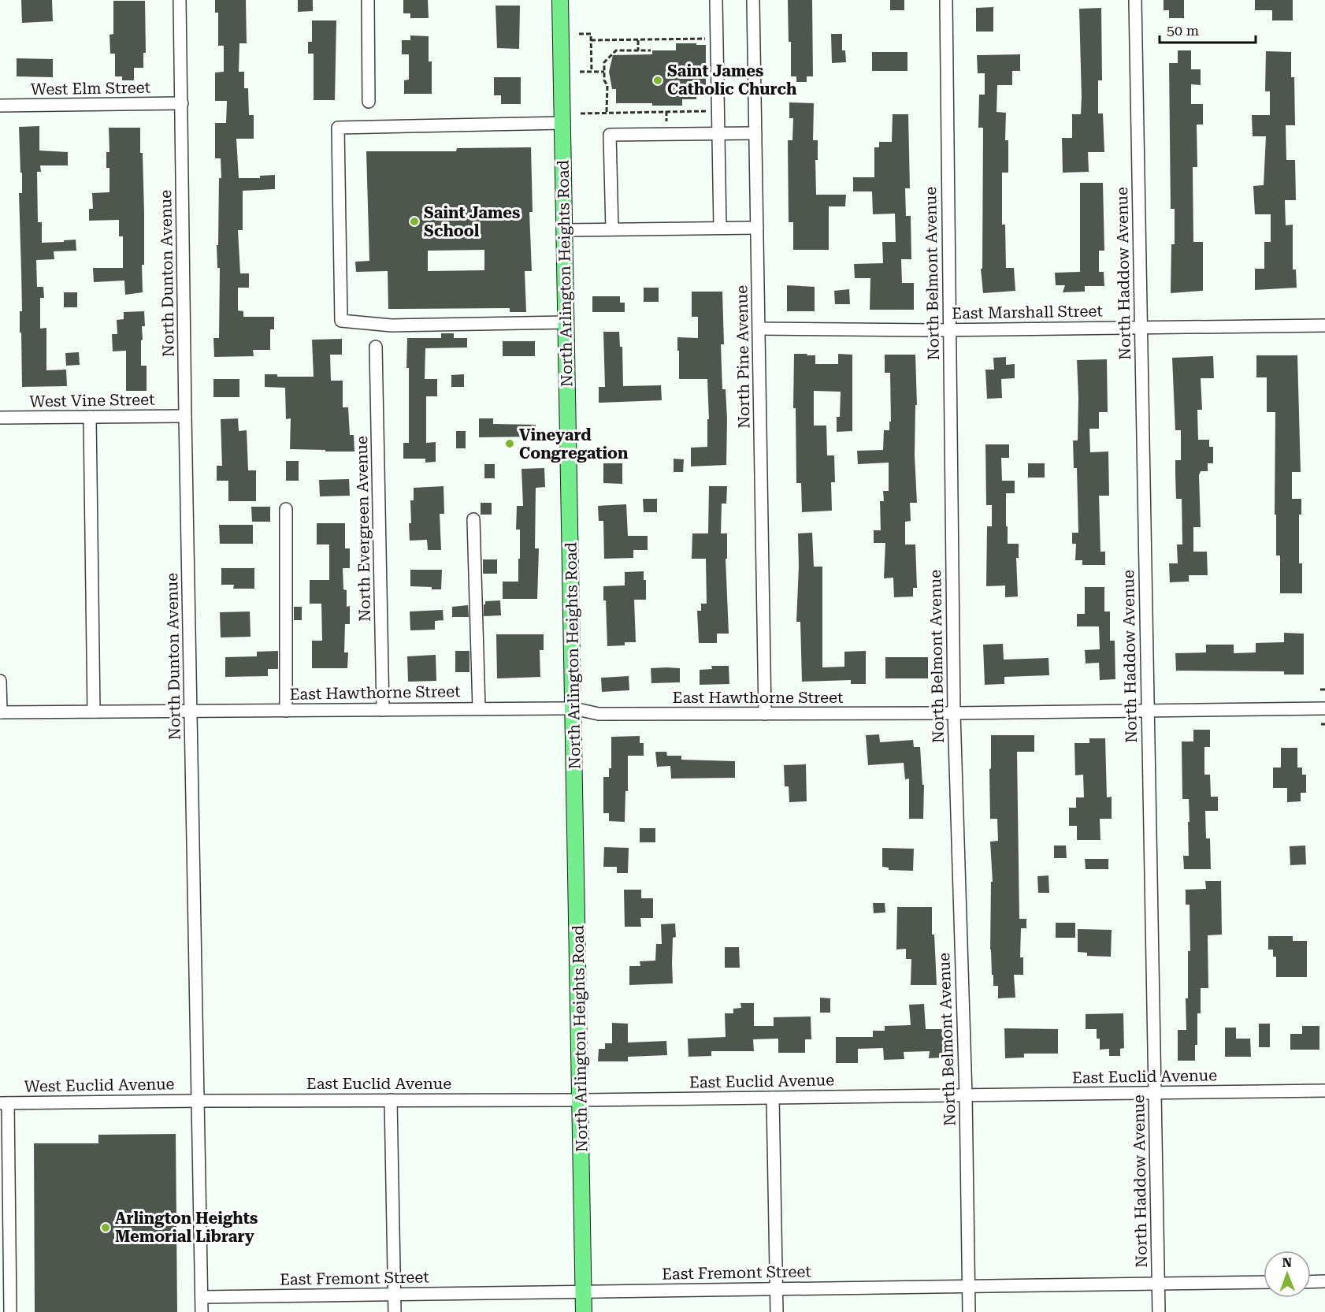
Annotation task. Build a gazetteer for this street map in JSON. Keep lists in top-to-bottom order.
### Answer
{
  "streets": {
    "main road": ["North Arlington Heights Road"],
    "street": [
      "West Elm Street",
      "North Dunton Avenue",
      "North Belmont Avenue",
      "North Haddow Avenue",
      "East Marshall Street",
      "North Pine Avenue",
      "West Vine Street",
      "North Evergreen Avenue",
      "East Hawthorne Street",
      "East Euclid Avenue",
      "West Euclid Avenue",
      "East Fremont Street"
    ]
  },
  "crossings": [
    ["West Elm Street", "North Dunton Avenue"],
    ["North Dunton Avenue", "West Vine Street"],
    ["North Dunton Avenue", "East Hawthorne Street"],
    ["North Dunton Avenue", "East Euclid Avenue"],
    ["North Dunton Avenue", "West Euclid Avenue"],
    ["North Dunton Avenue", "East Fremont Street"],
    ["North Arlington Heights Road", "East Hawthorne Street"],
    ["North Arlington Heights Road", "East Euclid Avenue"],
    ["North Arlington Heights Road", "East Fremont Street"],
    ["North Belmont Avenue", "East Marshall Street"],
    ["North Belmont Avenue", "East Hawthorne Street"],
    ["North Belmont Avenue", "East Euclid Avenue"],
    ["North Belmont Avenue", "East Fremont Street"],
    ["North Haddow Avenue", "East Marshall Street"],
    ["North Haddow Avenue", "East Hawthorne Street"],
    ["North Haddow Avenue", "East Euclid Avenue"],
    ["North Haddow Avenue", "East Fremont Street"],
    ["East Marshall Street", "North Pine Avenue"],
    ["North Pine Avenue", "East Hawthorne Street"],
    ["North Evergreen Avenue", "East Hawthorne Street"],
    ["East Euclid Avenue", "West Euclid Avenue"]
  ],
  "places": [
    "Saint James Catholic Church",
    "Saint James School",
    "Vineyard Congregation",
    "Arlington Heights Memorial Library"
  ],
  "scale_bar": "50 m",
  "north": "top"
}
